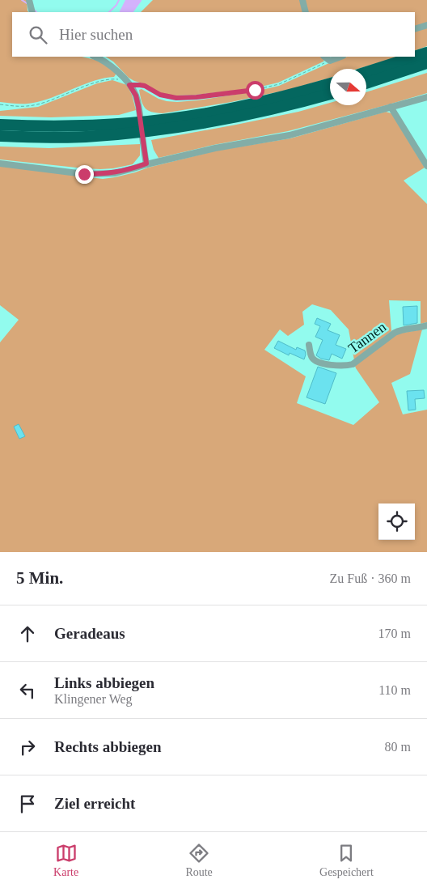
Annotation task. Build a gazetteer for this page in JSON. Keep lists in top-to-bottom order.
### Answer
{
  "streets": {
    "street": ["Tannen"]
  },
  "north": "right",
  "page": {
    "search": "Hier suchen",
    "heading": ["5 Min.", "Zu Fuß · 360 m"],
    "list": [
      ["Geradeaus", "170 m"],
      ["Links abbiegen", "Klingener Weg", "110 m"],
      ["Rechts abbiegen", "80 m"],
      "Ziel erreicht"
    ],
    "nav": ["Karte", "Route", "Gespeichert"]
  }
}
